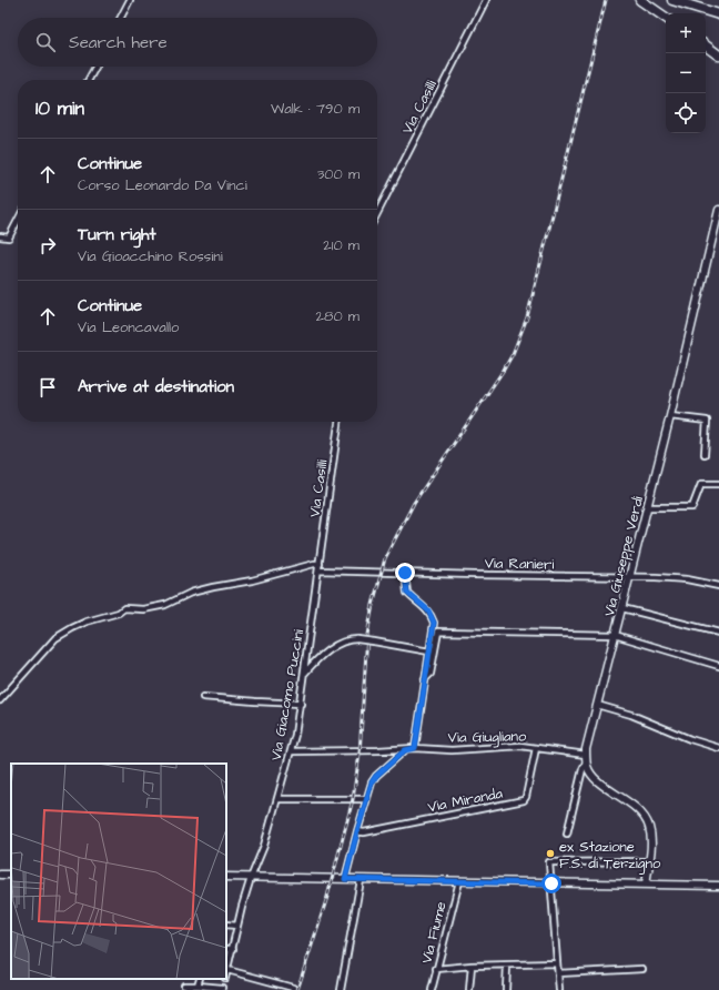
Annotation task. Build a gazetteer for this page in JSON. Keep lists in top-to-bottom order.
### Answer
{
  "streets": {
    "street": [
      "Via Casilli",
      "Via Giuseppe Verdi",
      "Via Ranieri",
      "Via Giacomo Puccini",
      "Via Giugliano",
      "Via Miranda",
      "Via Fiume"
    ]
  },
  "crossings": [
    ["Via Casilli", "Via Ranieri"],
    ["Via Casilli", "Via Giacomo Puccini"],
    ["Via Giuseppe Verdi", "Via Ranieri"],
    ["Via Giuseppe Verdi", "Via Giugliano"],
    ["Via Ranieri", "Via Giacomo Puccini"],
    ["Via Giacomo Puccini", "Via Giugliano"],
    ["Via Giugliano", "Via Miranda"]
  ],
  "places": ["ex Stazione F.S. di Terzigno"],
  "page": {
    "map_buttons": ["+", "−"],
    "search": "Search here",
    "heading": ["10 min", "Walk · 790 m"],
    "list": [
      ["Continue", "Corso Leonardo Da Vinci", "300 m"],
      ["Turn right", "Via Gioacchino Rossini", "210 m"],
      ["Continue", "Via Leoncavallo", "280 m"],
      "Arrive at destination"
    ]
  }
}
